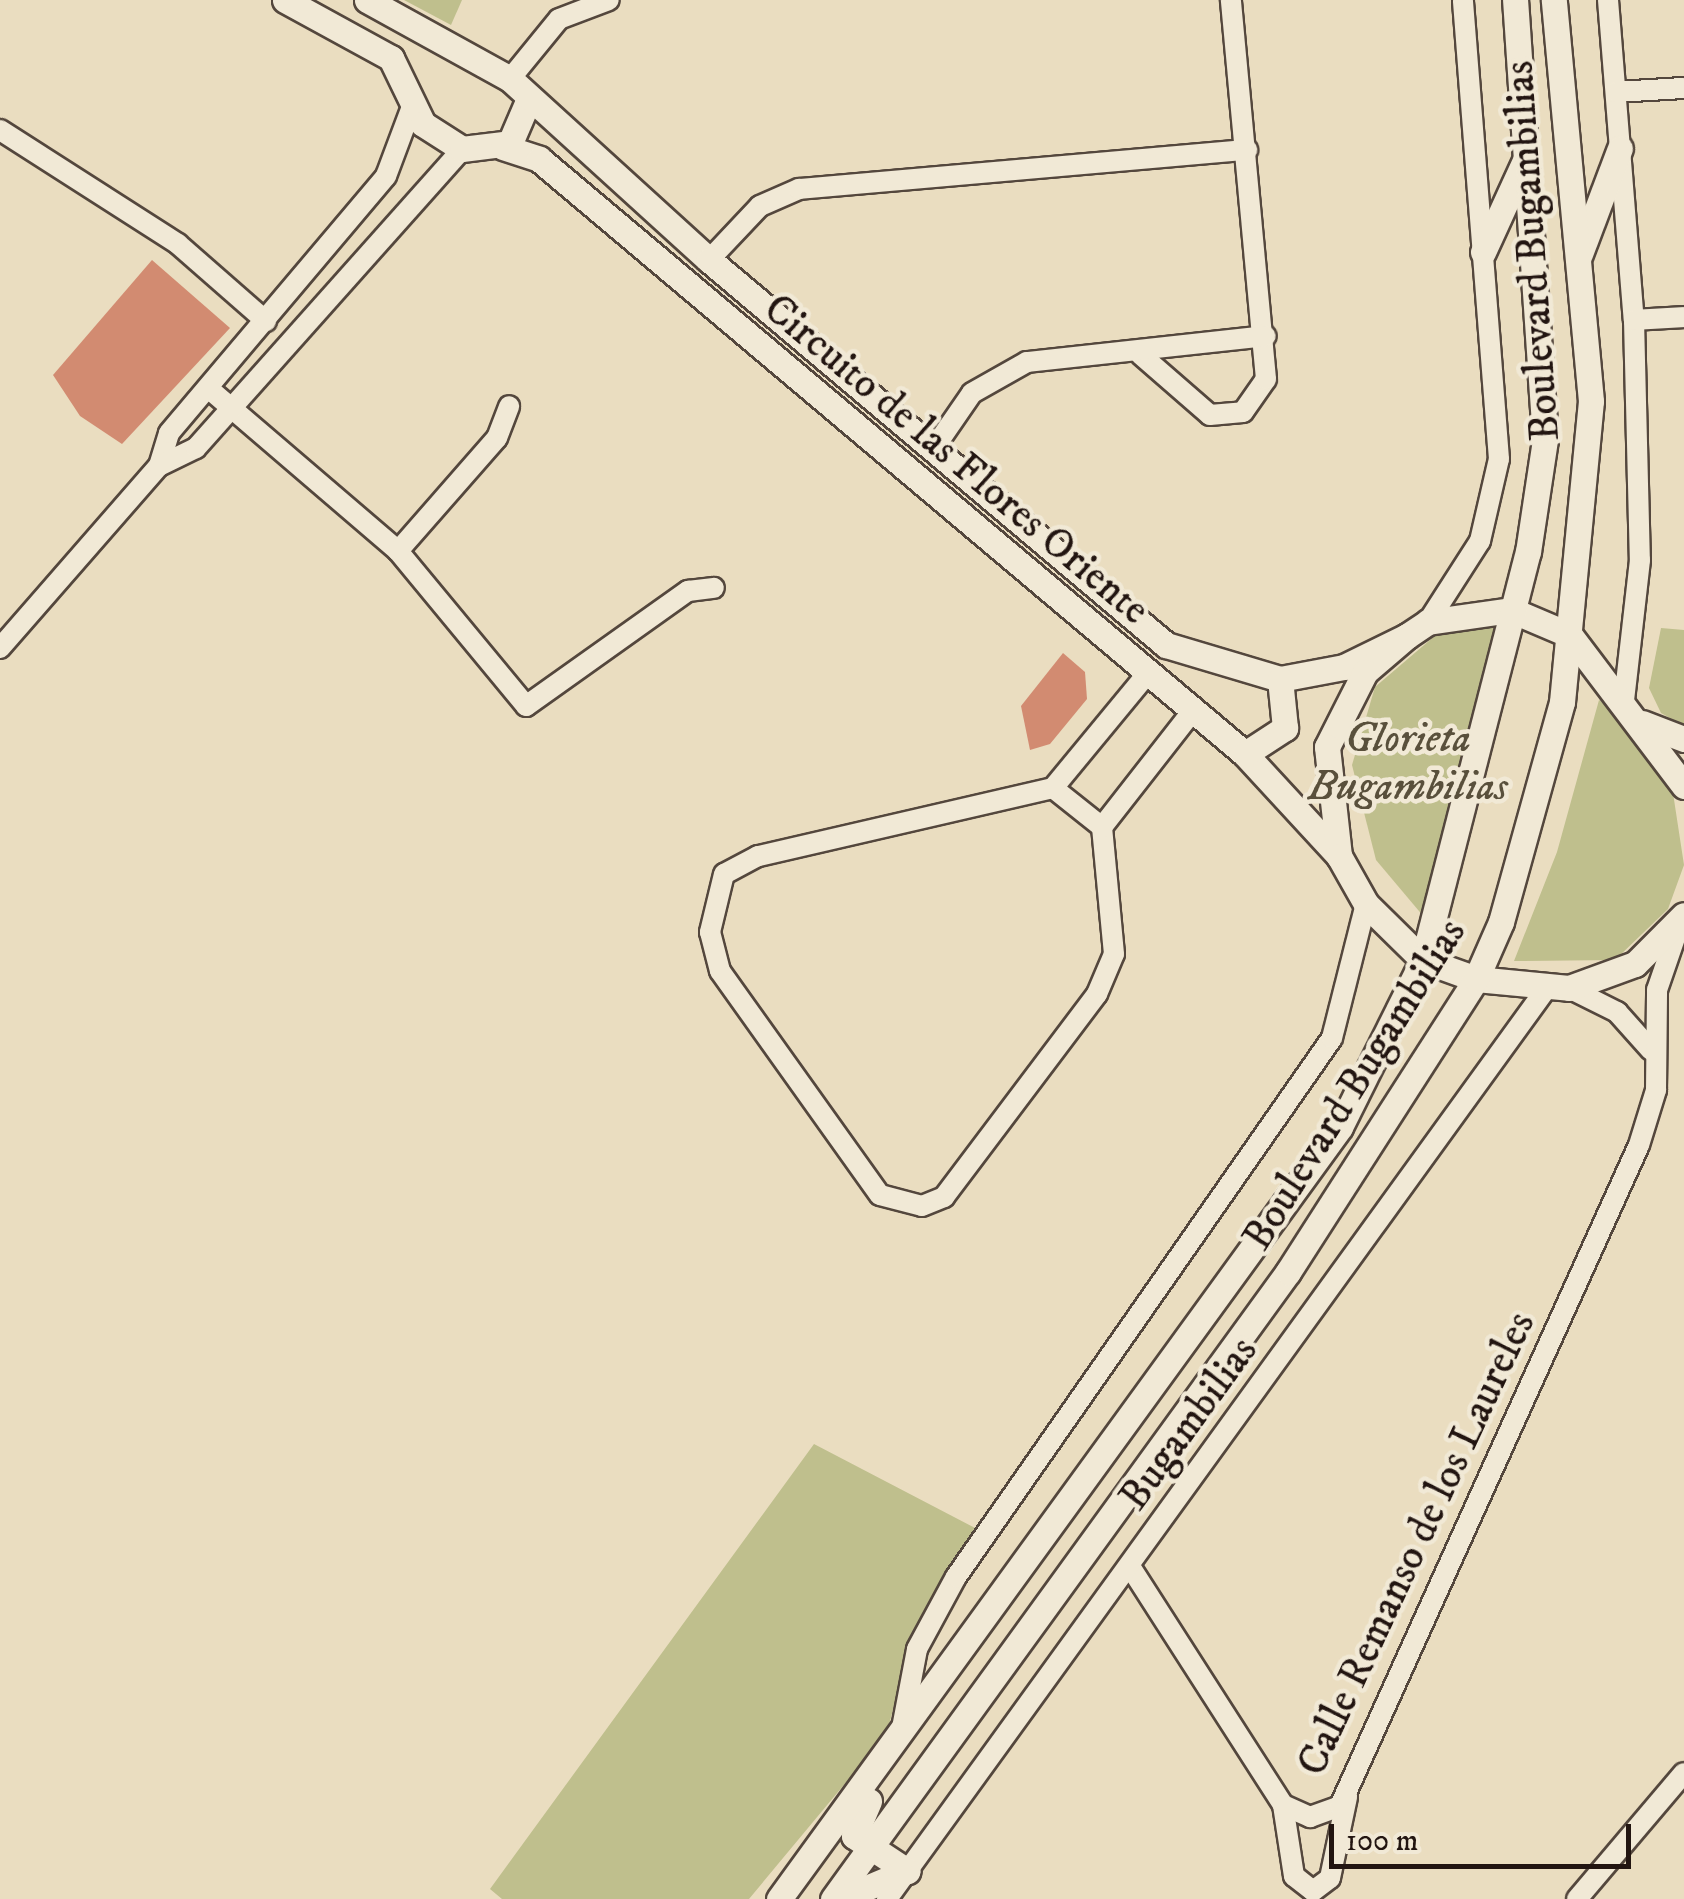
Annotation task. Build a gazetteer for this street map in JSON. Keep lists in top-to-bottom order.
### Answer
{
  "streets": {
    "street": [
      "Boulevard Bugambilias",
      "Circuito de las Flores Oriente",
      "Bugambilias",
      "Calle Remanso de los Laureles"
    ]
  },
  "crossings": [
    ["Boulevard Bugambilias", "Circuito de las Flores Oriente"],
    ["Bugambilias", "Calle Remanso de los Laureles"]
  ],
  "parks": ["Glorieta Bugambilias"],
  "scale_bar": "100 m"
}
